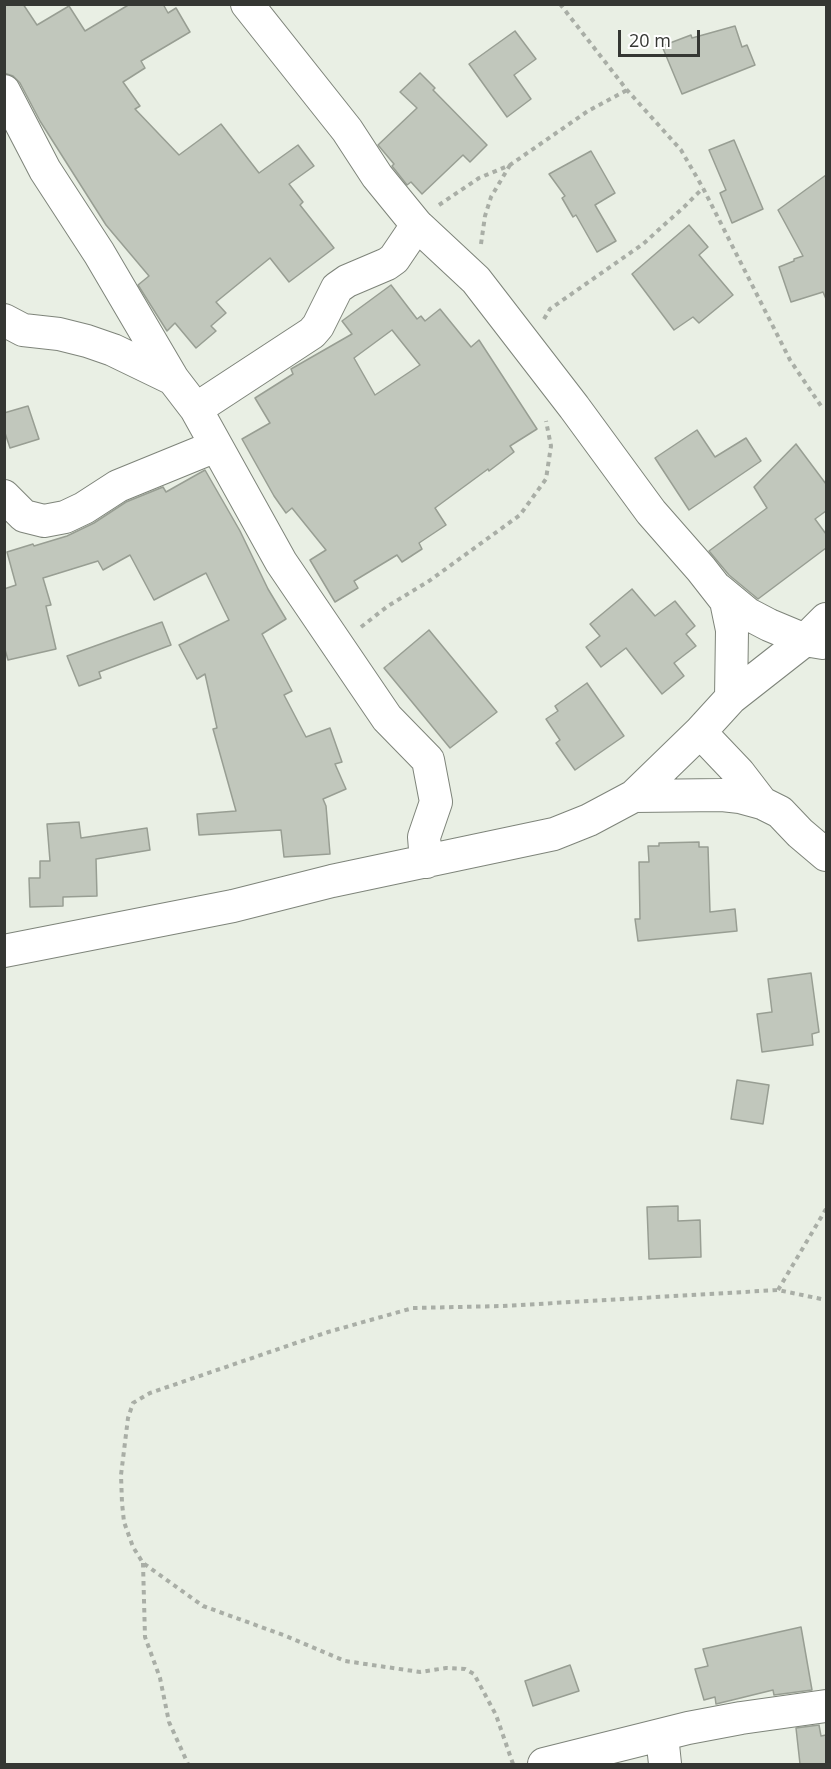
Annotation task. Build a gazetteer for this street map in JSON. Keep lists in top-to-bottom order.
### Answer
{
  "scale_bar": "20 m"
}
